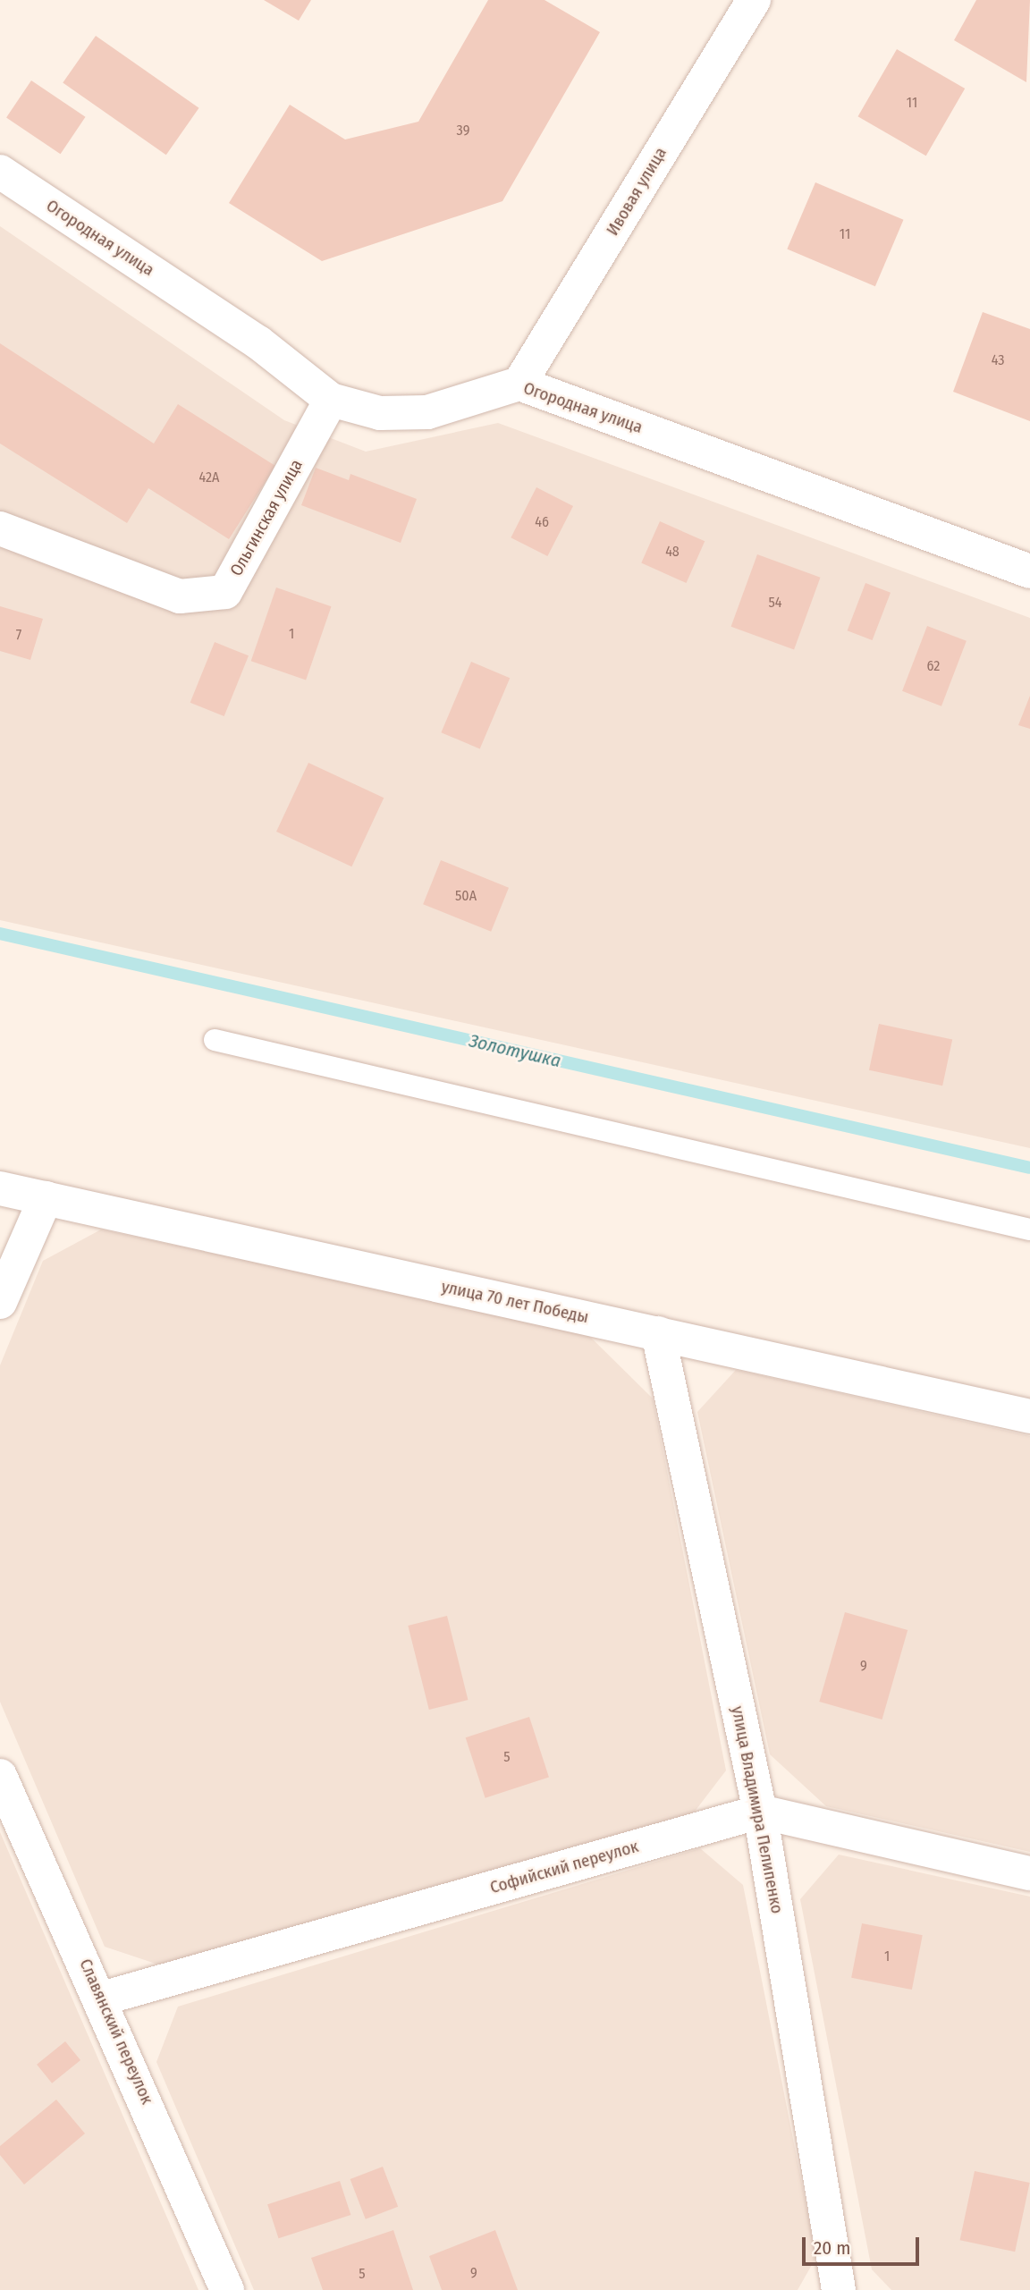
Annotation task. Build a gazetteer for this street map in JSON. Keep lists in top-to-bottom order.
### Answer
{
  "streets": {
    "street": [
      "Ивовая улица",
      "Огородная улица",
      "Ольгинская улица",
      "улица 70 лет Победы",
      "улица Владимира Пелипенко",
      "Софийский переулок",
      "Славянский переулок"
    ]
  },
  "crossings": [
    ["Ивовая улица", "Огородная улица"],
    ["Огородная улица", "Ольгинская улица"],
    ["улица 70 лет Победы", "улица Владимира Пелипенко"],
    ["улица Владимира Пелипенко", "Софийский переулок"],
    ["Софийский переулок", "Славянский переулок"]
  ],
  "water": ["Золотушка"],
  "house_numbers": [
    "11",
    "39",
    "11",
    "43",
    "42А",
    "46",
    "48",
    "54",
    "1",
    "7",
    "62",
    "50А",
    "9",
    "5",
    "1",
    "9",
    "5"
  ],
  "scale_bar": "20 m"
}
